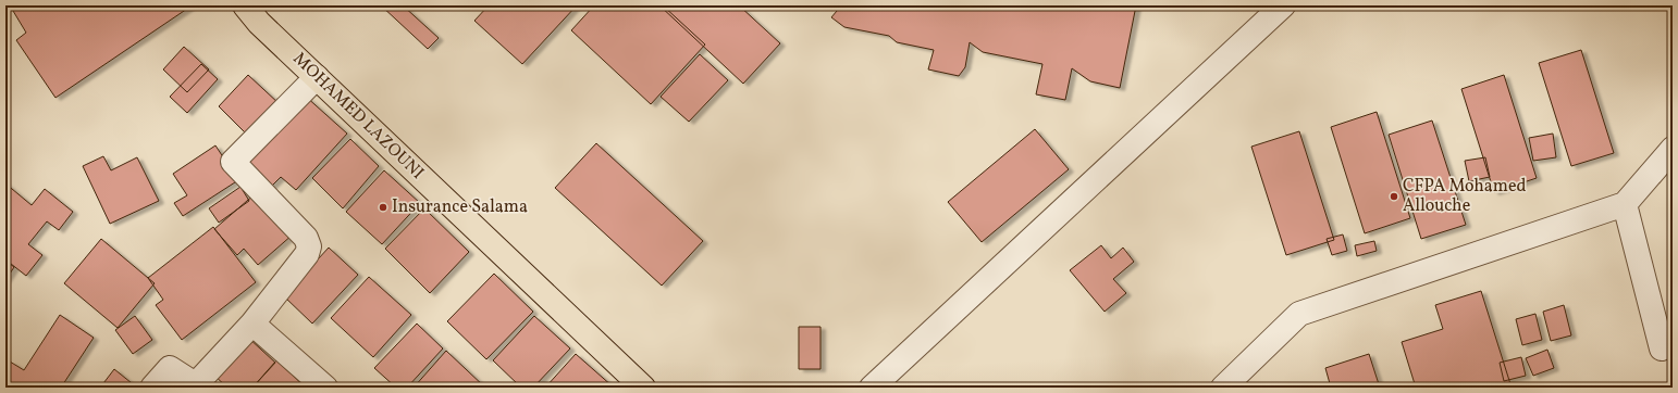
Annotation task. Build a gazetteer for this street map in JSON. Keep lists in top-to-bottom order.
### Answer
{
  "streets": {
    "main road": ["MOHAMED LAZOUNI"]
  },
  "places": ["CFPA Mohamed Allouche", "Insurance Salama"]
}
